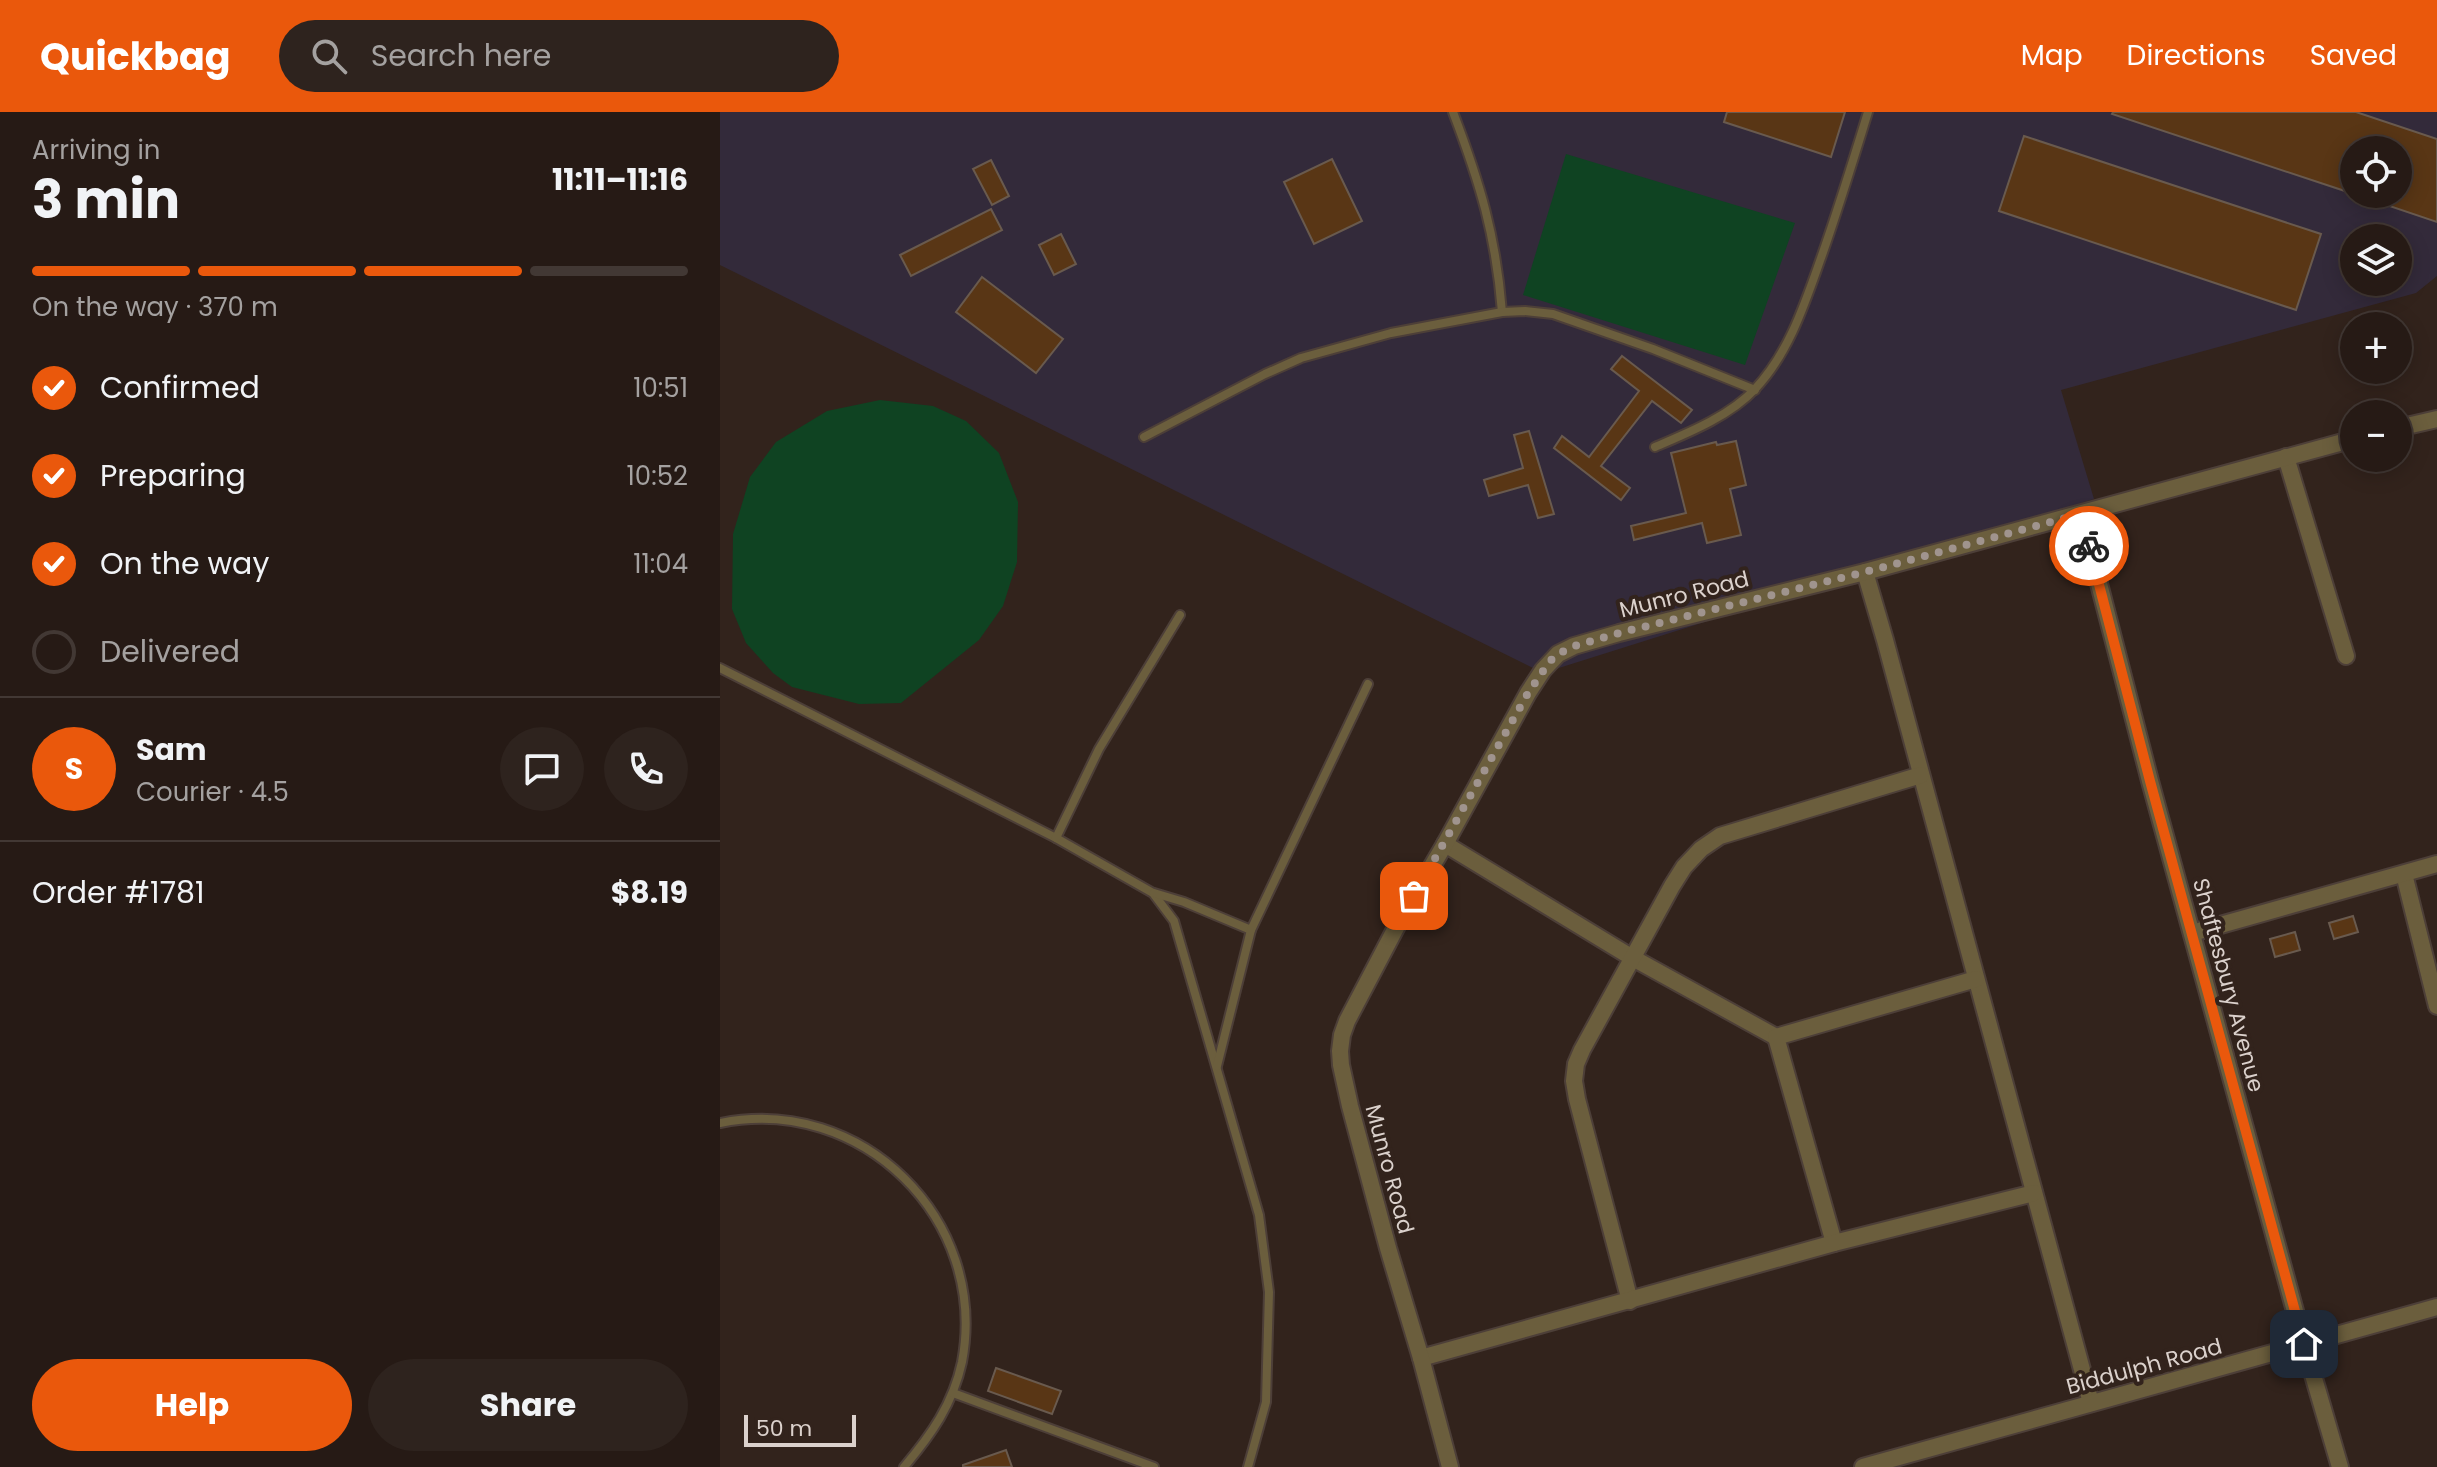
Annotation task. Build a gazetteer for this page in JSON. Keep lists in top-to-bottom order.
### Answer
{
  "streets": {
    "street": ["Munro Road", "Shaftesbury Avenue", "Biddulph Road"]
  },
  "crossings": [
    ["Munro Road", "Shaftesbury Avenue"],
    ["Shaftesbury Avenue", "Biddulph Road"]
  ],
  "scale_bar": "50 m",
  "page": {
    "header": "Quickbag",
    "search": "Search here",
    "nav": ["Map", "Directions", "Saved"],
    "heading": ["3 min", "Arriving in", "11:11–11:16"],
    "panel": [
      "Sam",
      "Courier · 4.5",
      "Order #1781",
      "$8.19"
    ],
    "map_buttons": ["+", "−"],
    "bar": "On the way · 370 m",
    "list": [
      ["Confirmed", "10:51"],
      ["Preparing", "10:52"],
      ["On the way", "11:04"],
      "Delivered"
    ],
    "round": "S",
    "buttons": ["Help", "Share"],
    "scale": "50 m"
  }
}
